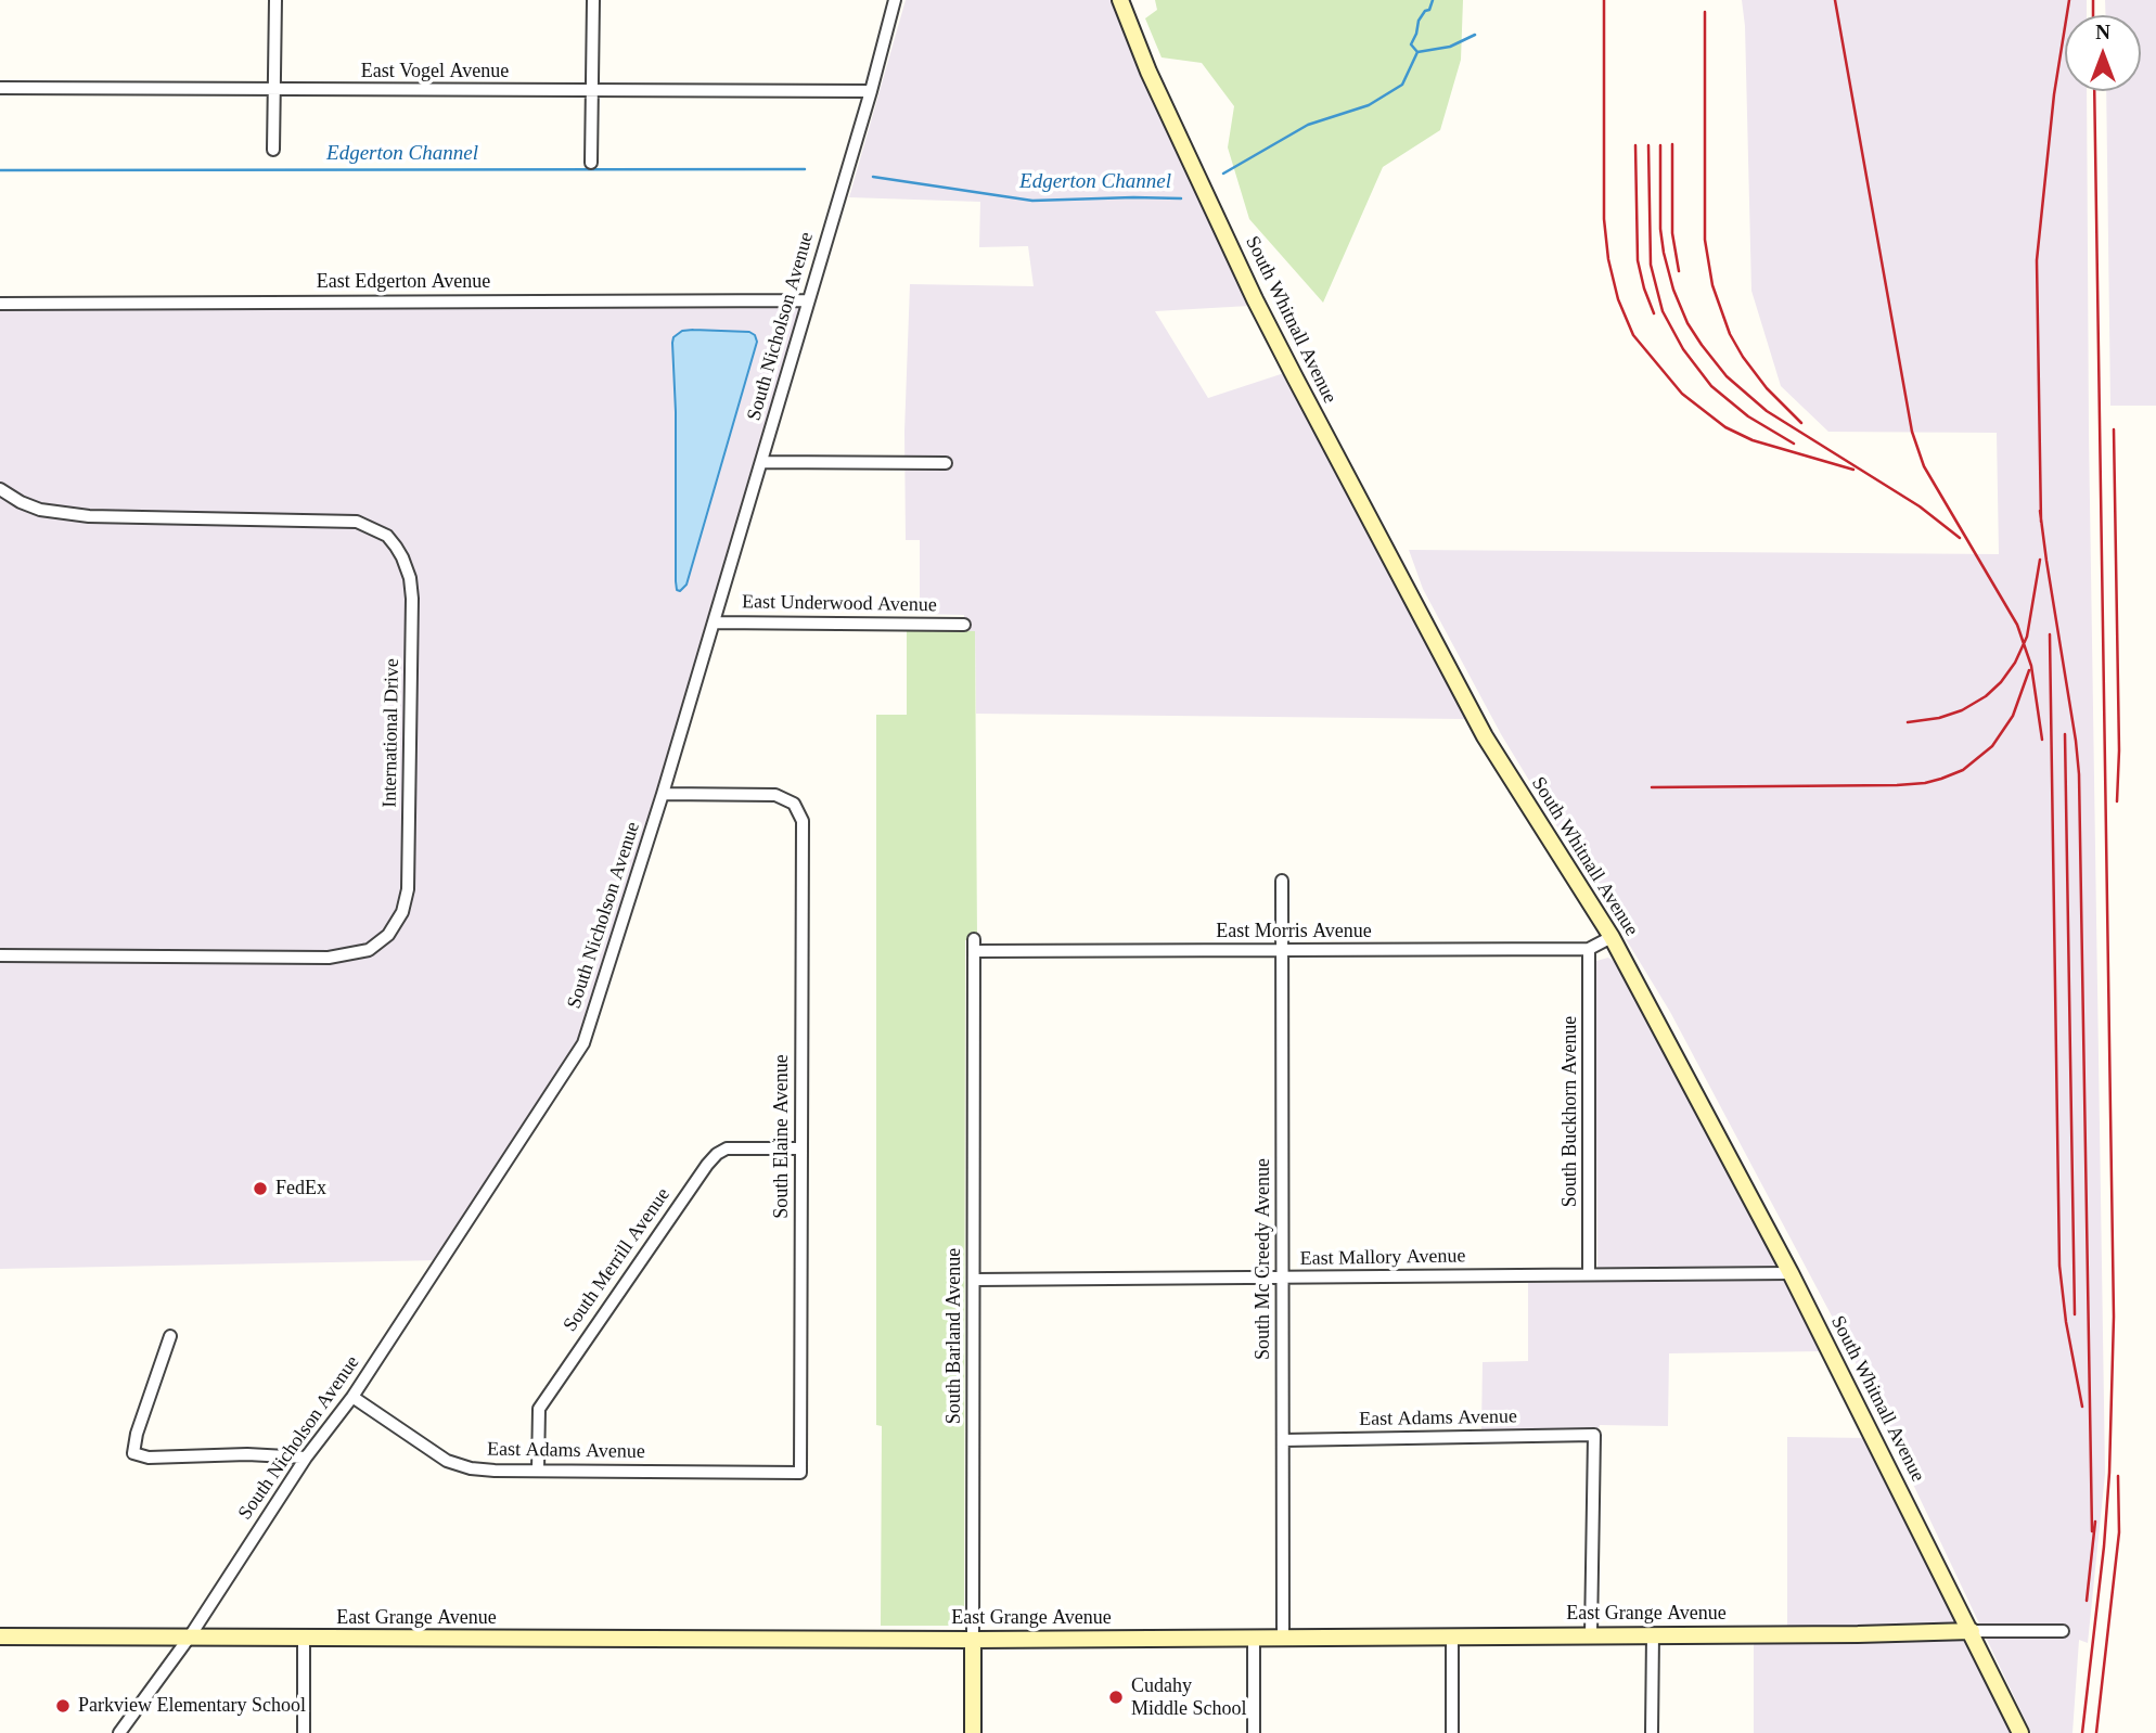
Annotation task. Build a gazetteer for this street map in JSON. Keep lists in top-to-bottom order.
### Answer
{
  "streets": {
    "street": [
      "East Vogel Avenue",
      "East Edgerton Avenue",
      "South Whitnall Avenue",
      "South Nicholson Avenue",
      "East Underwood Avenue",
      "International Drive",
      "East Morris Avenue",
      "South Buckhorn Avenue",
      "South Elaine Avenue",
      "East Mallory Avenue",
      "South Mc Creedy Avenue",
      "South Merrill Avenue",
      "South Barland Avenue",
      "East Adams Avenue",
      "East Grange Avenue"
    ]
  },
  "crossings": [
    ["East Vogel Avenue", "South Nicholson Avenue"],
    ["East Edgerton Avenue", "South Nicholson Avenue"],
    ["South Whitnall Avenue", "East Morris Avenue"],
    ["South Whitnall Avenue", "East Mallory Avenue"],
    ["South Whitnall Avenue", "East Grange Avenue"],
    ["South Nicholson Avenue", "East Underwood Avenue"],
    ["South Nicholson Avenue", "South Elaine Avenue"],
    ["South Nicholson Avenue", "East Adams Avenue"],
    ["South Nicholson Avenue", "East Grange Avenue"],
    ["East Morris Avenue", "South Buckhorn Avenue"],
    ["East Morris Avenue", "South Mc Creedy Avenue"],
    ["East Morris Avenue", "South Barland Avenue"],
    ["South Buckhorn Avenue", "East Mallory Avenue"],
    ["South Elaine Avenue", "South Merrill Avenue"],
    ["South Elaine Avenue", "East Adams Avenue"],
    ["East Mallory Avenue", "South Mc Creedy Avenue"],
    ["East Mallory Avenue", "South Barland Avenue"],
    ["South Mc Creedy Avenue", "East Adams Avenue"],
    ["South Mc Creedy Avenue", "East Grange Avenue"],
    ["South Merrill Avenue", "East Adams Avenue"],
    ["South Barland Avenue", "East Grange Avenue"],
    ["East Adams Avenue", "East Grange Avenue"]
  ],
  "water": ["Edgerton Channel"],
  "places": ["FedEx", "Cudahy Middle School", "Parkview Elementary School"],
  "north": "top"
}
